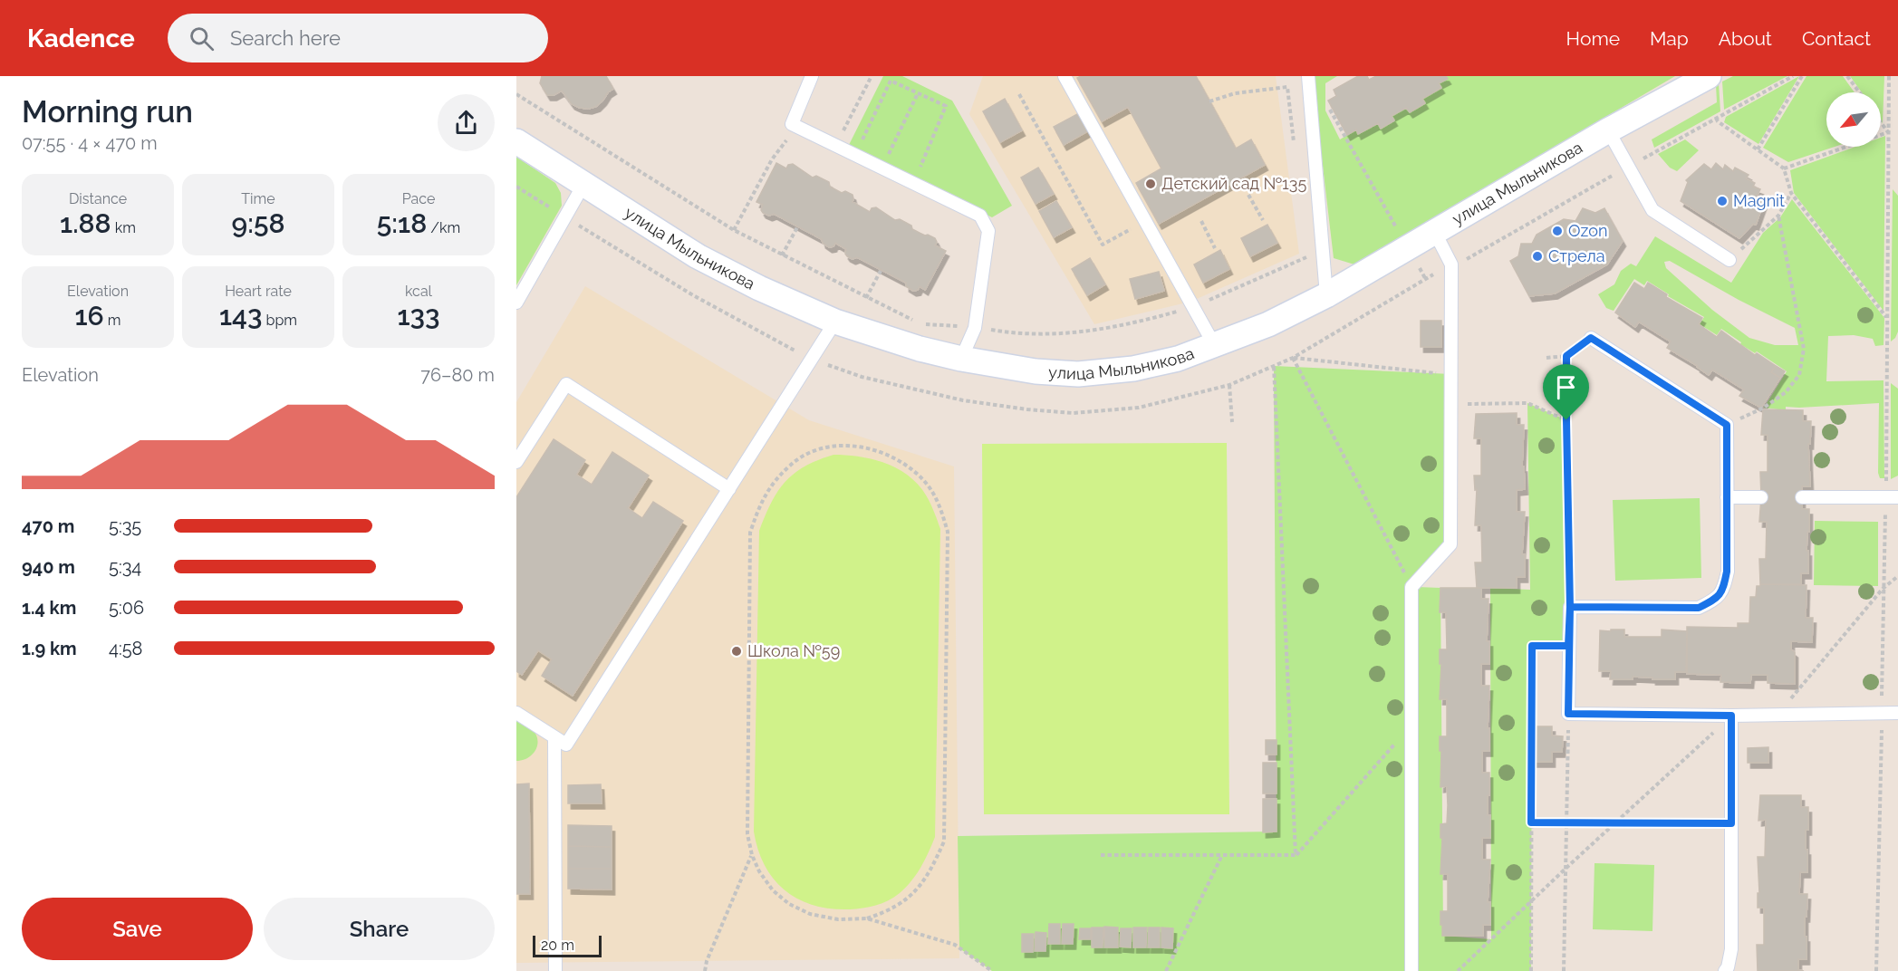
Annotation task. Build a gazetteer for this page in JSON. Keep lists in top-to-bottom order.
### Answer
{
  "streets": {
    "street": ["улица Мыльникова"]
  },
  "places": [
    "Детский сад №135",
    "Magnit",
    "Ozon",
    "Стрела",
    "Школа №59"
  ],
  "scale_bar": "20 m",
  "north": "bottom left",
  "page": {
    "header": "Kadence",
    "search": "Search here",
    "nav": [
      "Home",
      "Map",
      "About",
      "Contact"
    ],
    "heading": ["Morning run", "07:55 · 4 × 470 m"],
    "stats": [
      ["Distance", "1.88 km"],
      ["Time", "9:58"],
      ["Pace", "5:18 /km"],
      ["Elevation", "16 m"],
      ["Heart rate", "143 bpm"],
      ["kcal", "133"]
    ],
    "chart": ["Elevation", "76–80 m"],
    "list": [
      {
        "name": "470 m",
        "note": "5:35"
      },
      {
        "name": "940 m",
        "note": "5:34"
      },
      {
        "name": "1.4 km",
        "note": "5:06"
      },
      {
        "name": "1.9 km",
        "note": "4:58"
      }
    ],
    "buttons": ["Save", "Share"],
    "scale": "20 m"
  }
}
